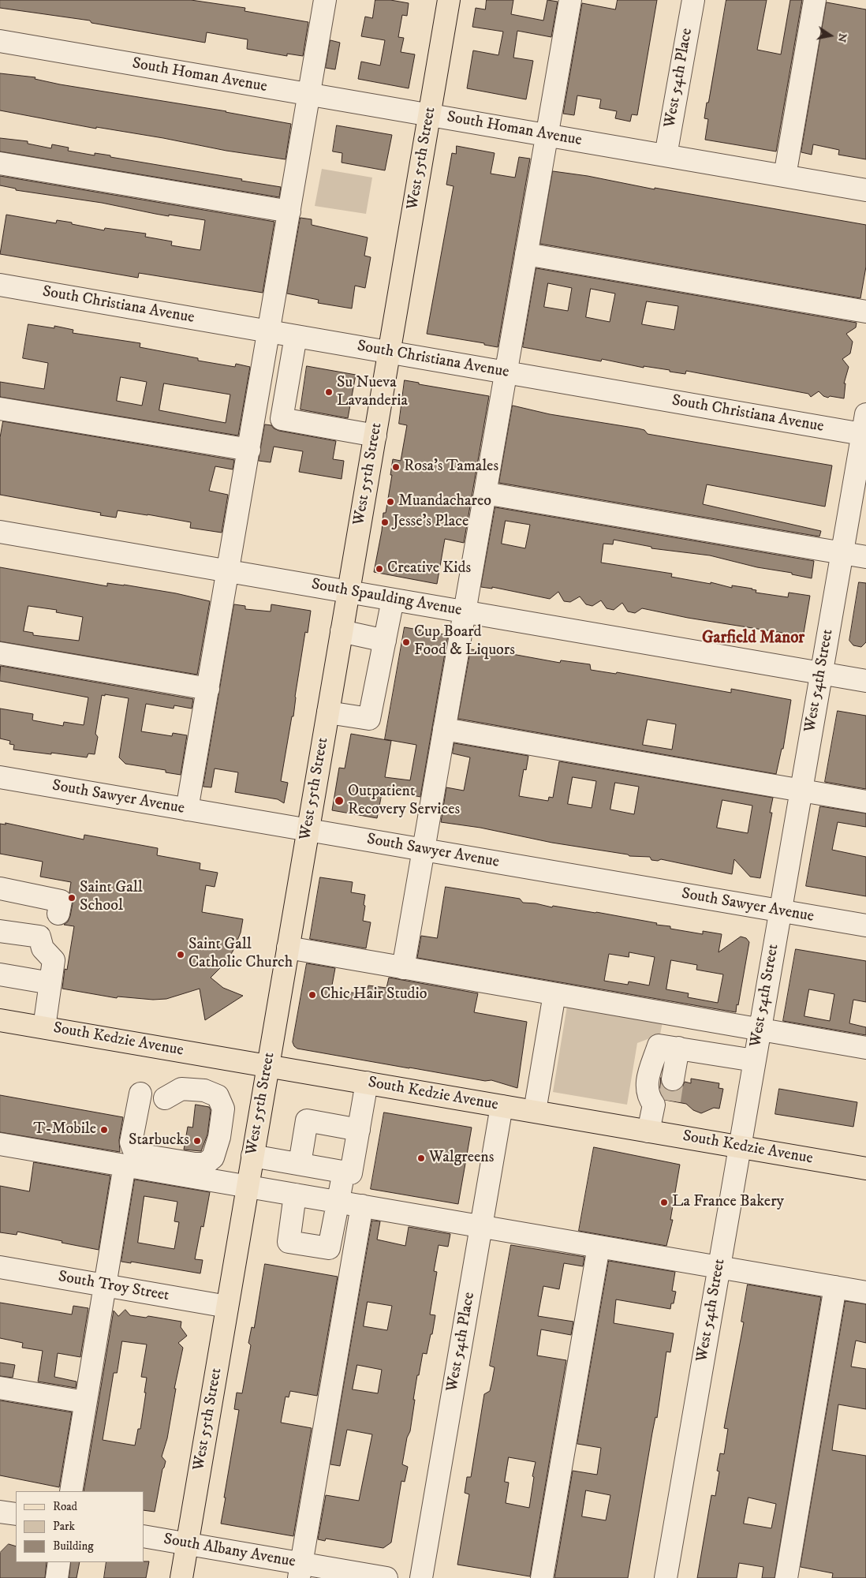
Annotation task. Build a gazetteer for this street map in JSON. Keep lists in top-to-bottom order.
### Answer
{
  "streets": {
    "main road": ["West 55th Street", "South Kedzie Avenue"],
    "street": [
      "South Homan Avenue",
      "West 54th Place",
      "South Christiana Avenue",
      "South Spaulding Avenue",
      "West 54th Street",
      "South Sawyer Avenue",
      "South Troy Street",
      "South Albany Avenue"
    ]
  },
  "crossings": [
    ["South Homan Avenue", "West 54th Place"],
    ["South Homan Avenue", "West 55th Street"],
    ["West 54th Place", "South Kedzie Avenue"],
    ["West 55th Street", "South Christiana Avenue"],
    ["West 55th Street", "South Spaulding Avenue"],
    ["West 55th Street", "South Sawyer Avenue"],
    ["West 55th Street", "South Kedzie Avenue"],
    ["West 55th Street", "South Troy Street"],
    ["West 55th Street", "South Albany Avenue"],
    ["South Christiana Avenue", "West 54th Street"],
    ["South Spaulding Avenue", "West 54th Street"],
    ["West 54th Street", "South Sawyer Avenue"],
    ["West 54th Street", "South Kedzie Avenue"]
  ],
  "districts": ["Garfield Manor"],
  "places": [
    "Su Nueva Lavanderia",
    "Rosa's Tamales",
    "Muandachareo",
    "Jesse's Place",
    "Creative Kids",
    "Cup Board Food & Liquors",
    "Outpatient Recovery Services",
    "Saint Gall School",
    "Saint Gall Catholic Church",
    "Chic Hair Studio",
    "T-Mobile",
    "Starbucks",
    "Walgreens",
    "La France Bakery"
  ],
  "legend": ["Road", "Park", "Building"],
  "north": "right"
}
